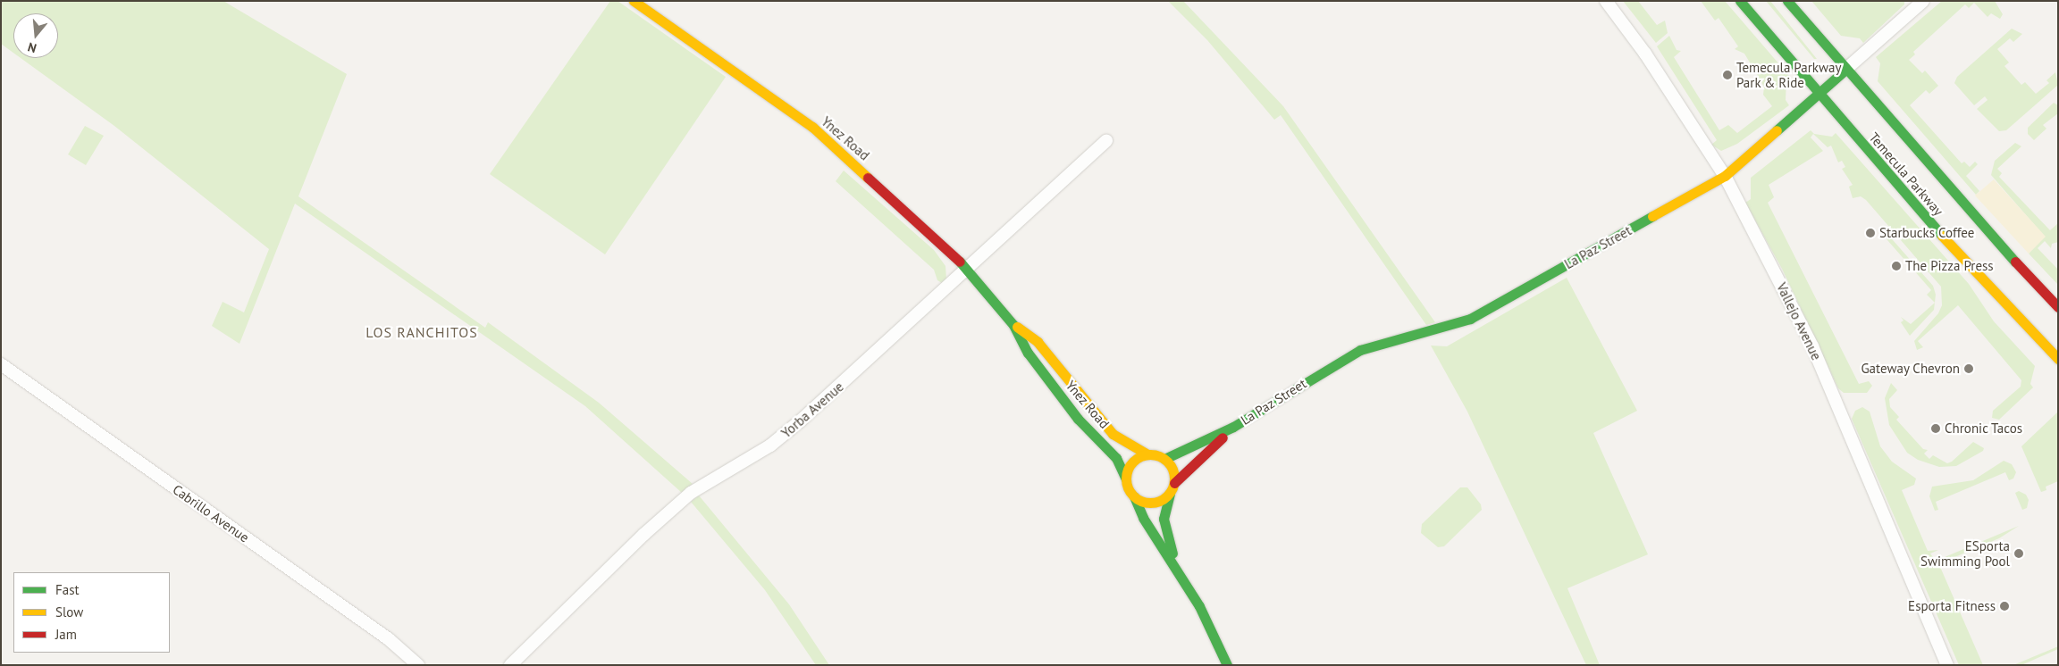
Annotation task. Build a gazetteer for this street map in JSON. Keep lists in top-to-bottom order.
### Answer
{
  "streets": {
    "main road": ["Ynez Road", "Temecula Parkway", "La Paz Street"],
    "street": ["Vallejo Avenue", "Yorba Avenue", "Cabrillo Avenue"]
  },
  "crossings": [
    ["Ynez Road", "La Paz Street"],
    ["Ynez Road", "Yorba Avenue"],
    ["Temecula Parkway", "La Paz Street"],
    ["La Paz Street", "Vallejo Avenue"]
  ],
  "districts": ["LOS RANCHITOS"],
  "places": [
    "Temecula Parkway Park & Ride",
    "Starbucks Coffee",
    "The Pizza Press",
    "Gateway Chevron",
    "Chronic Tacos",
    "ESporta Swimming Pool",
    "Esporta Fitness"
  ],
  "legend": ["Fast", "Slow", "Jam"],
  "north": "bottom"
}
